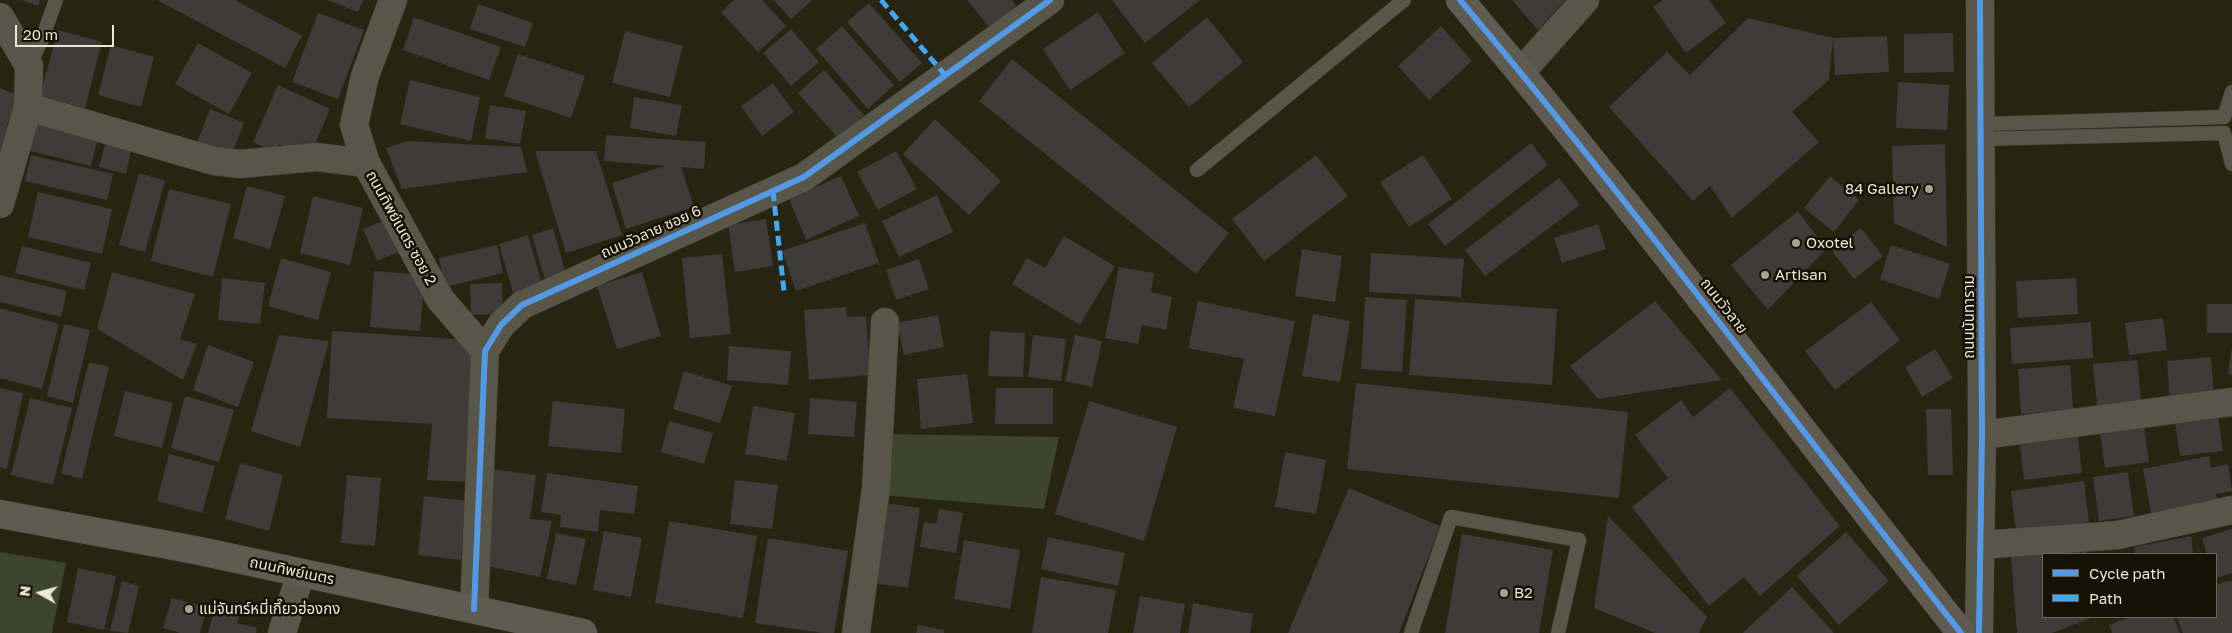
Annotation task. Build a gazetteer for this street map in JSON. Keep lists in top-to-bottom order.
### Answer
{
  "streets": {
    "street": [
      "ถนนทิพย์เนตร ซอย 2",
      "ถนนวัวลาย ซอย 6",
      "ถนนวัวลาย",
      "ถนนนันทาราม",
      "ถนนทิพย์เนตร"
    ]
  },
  "crossings": [
    ["ถนนทิพย์เนตร ซอย 2", "ถนนวัวลาย ซอย 6"]
  ],
  "places": [
    "84 Gallery",
    "Oxotel",
    "Artisan",
    "B2",
    "แม่จันทร์หมี่เกี๊ยวฮ่องกง"
  ],
  "legend": ["Cycle path", "Path"],
  "scale_bar": "20 m",
  "north": "left"
}
